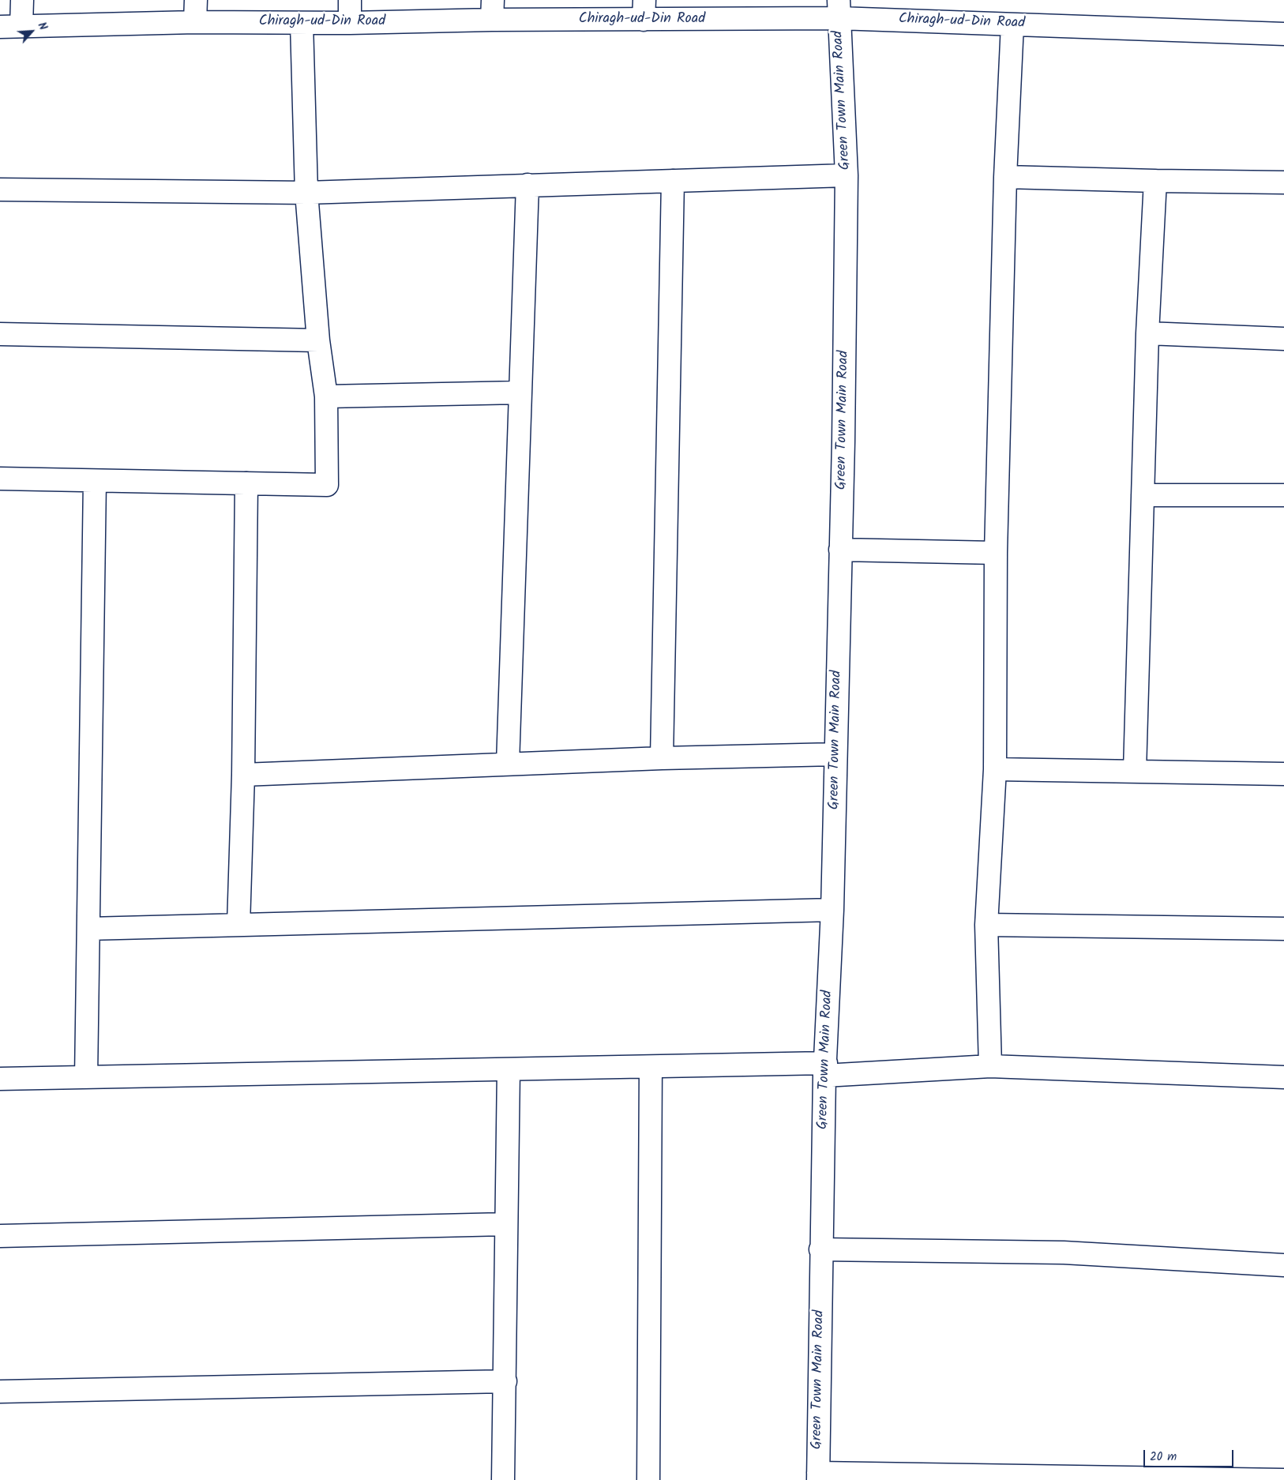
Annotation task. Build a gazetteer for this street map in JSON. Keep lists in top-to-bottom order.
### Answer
{
  "streets": {
    "street": ["Chiragh-ud-Din Road", "Green Town Main Road"]
  },
  "crossings": [
    ["Chiragh-ud-Din Road", "Green Town Main Road"]
  ],
  "scale_bar": "20 m",
  "north": "top right"
}
